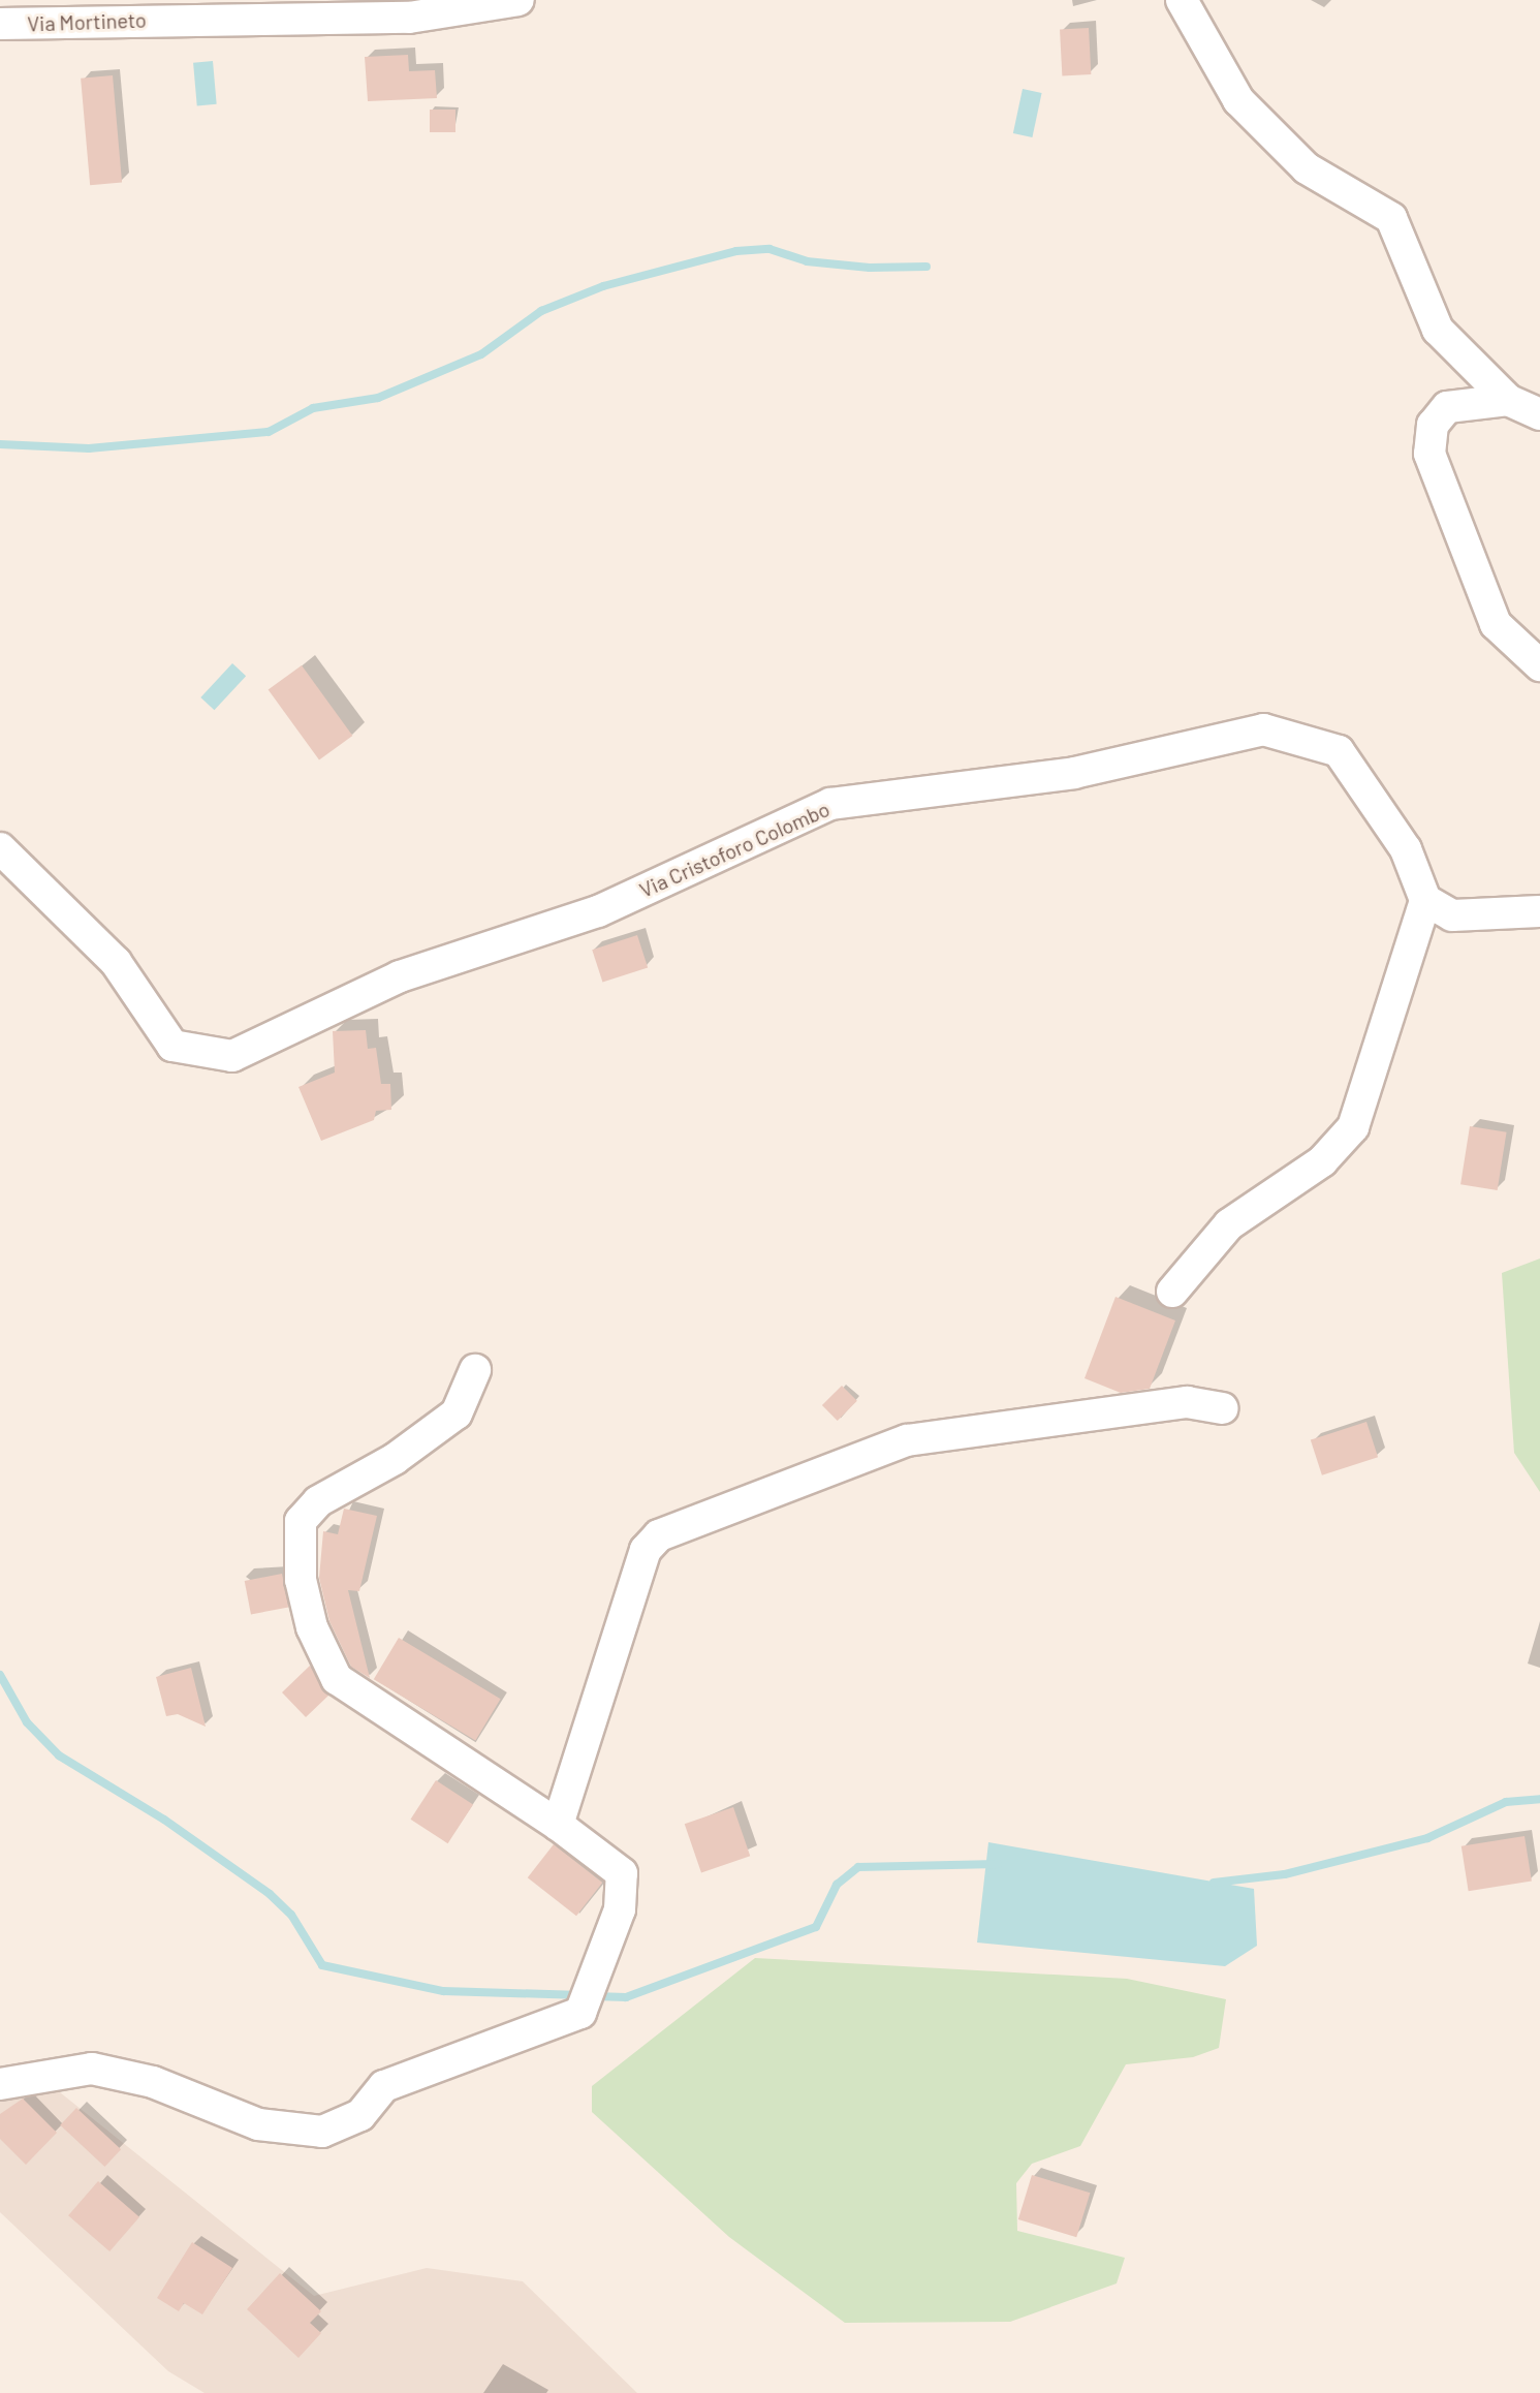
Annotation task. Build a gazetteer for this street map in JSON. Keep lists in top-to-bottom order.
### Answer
{
  "streets": {
    "street": ["Via Mortineto", "Via Cristoforo Colombo"]
  }
}
